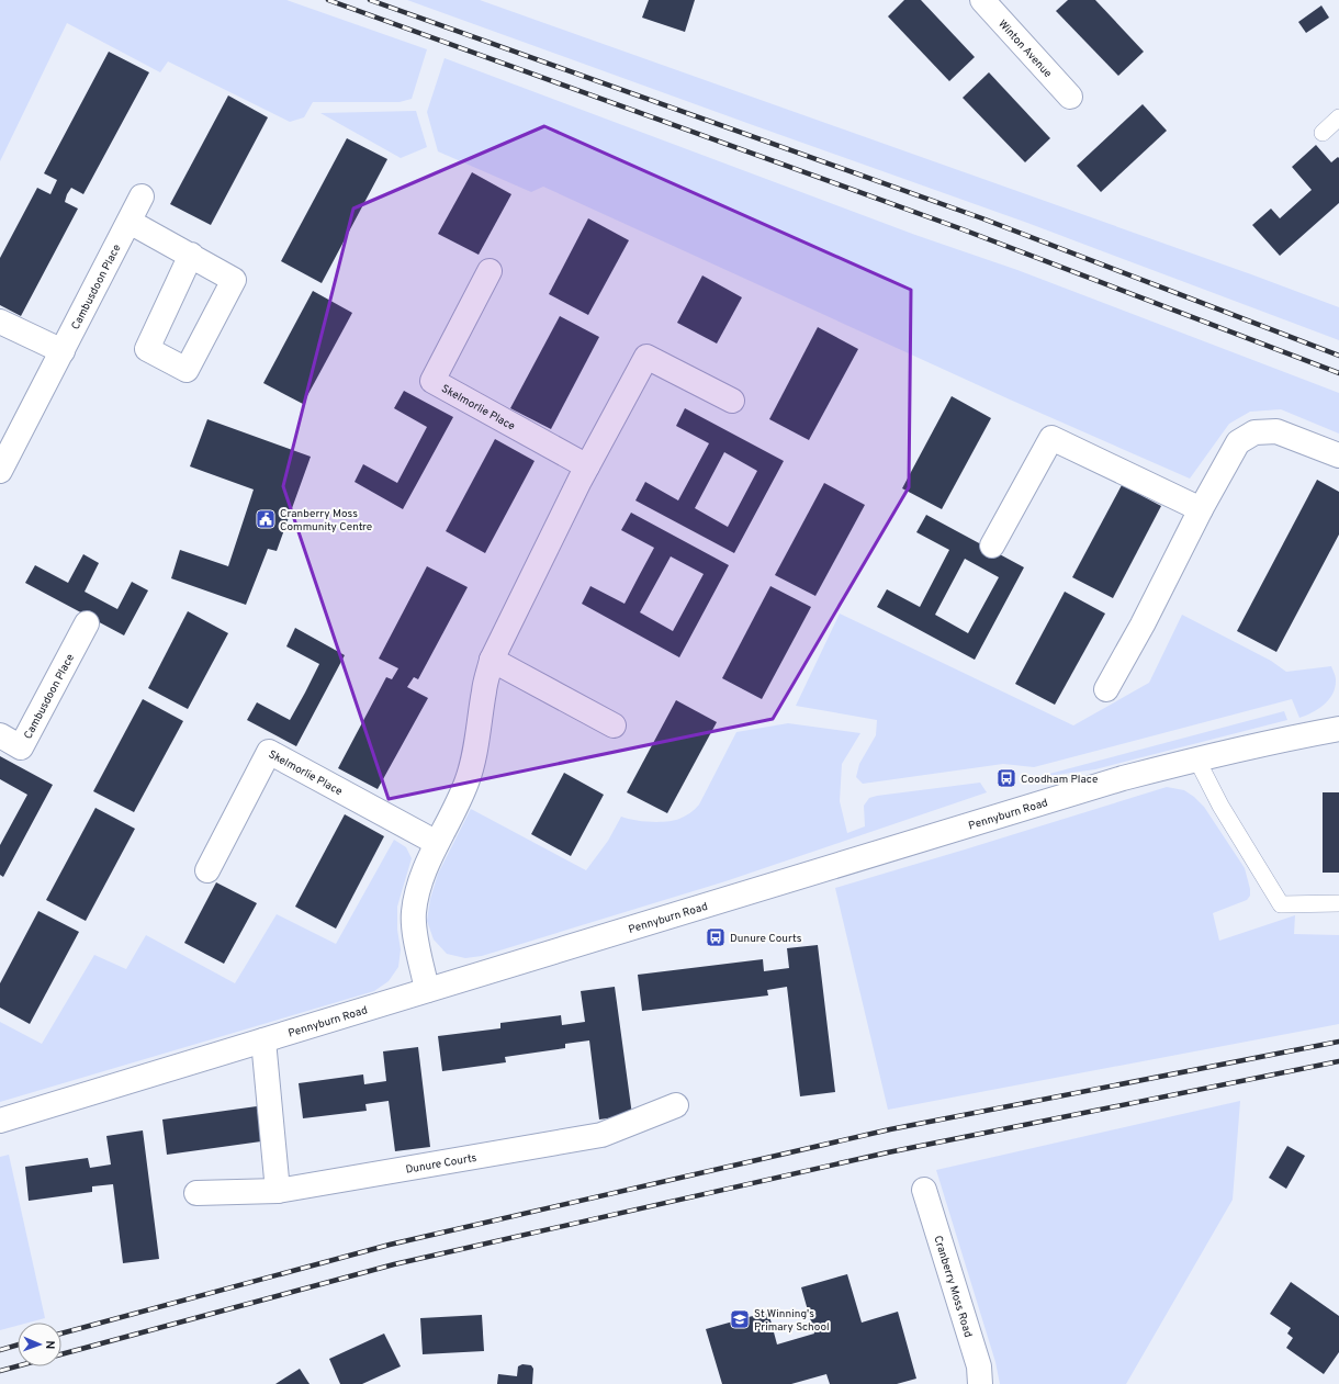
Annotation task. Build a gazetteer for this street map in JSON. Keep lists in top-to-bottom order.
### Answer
{
  "streets": {
    "street": [
      "Winton Avenue",
      "Cambusdoon Place",
      "Skelmorlie Place",
      "Pennyburn Road",
      "Dunure Courts",
      "Cranberry Moss Road"
    ]
  },
  "places": {
    "public building": ["Cranberry Moss Community Centre"],
    "bus stop": ["Coodham Place", "Dunure Courts"],
    "school or university": ["St Winning's Primary School"]
  },
  "north": "right"
}
